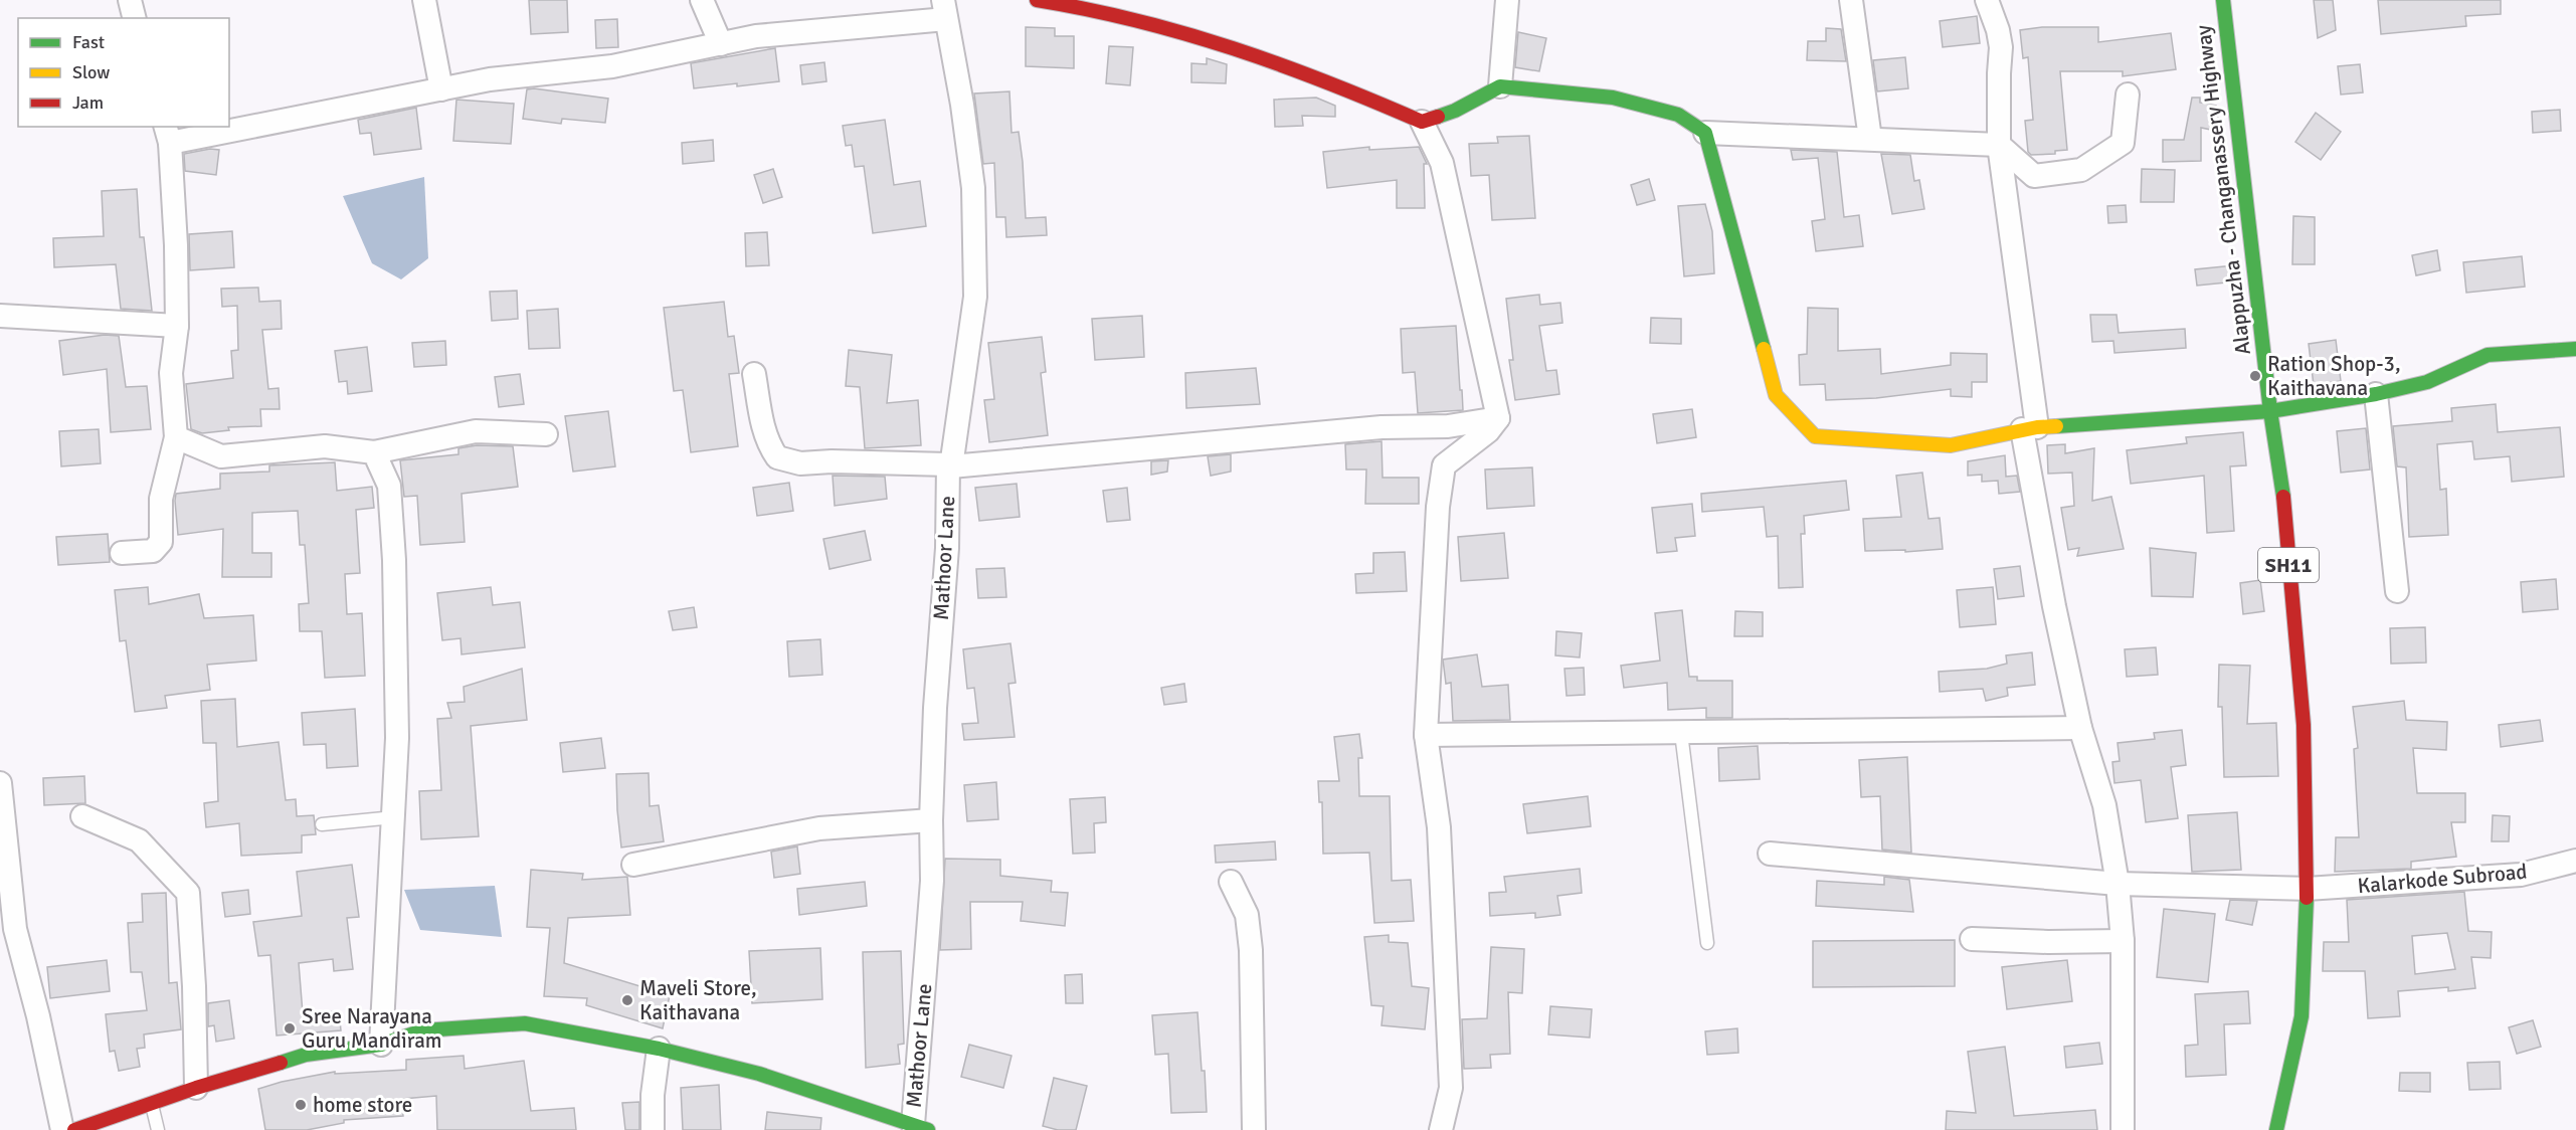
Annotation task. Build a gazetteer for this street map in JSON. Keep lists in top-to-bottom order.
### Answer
{
  "streets": {
    "main road": ["Alappuzha - Changanassery Highway", "SH11"],
    "street": ["Mathoor Lane", "Kalarkode Subroad"]
  },
  "crossings": [
    ["Alappuzha - Changanassery Highway", "Kalarkode Subroad"]
  ],
  "places": [
    "Ration Shop-3, Kaithavana",
    "Maveli Store, Kaithavana",
    "Sree Narayana Guru Mandiram",
    "home store"
  ],
  "legend": ["Fast", "Slow", "Jam"]
}
